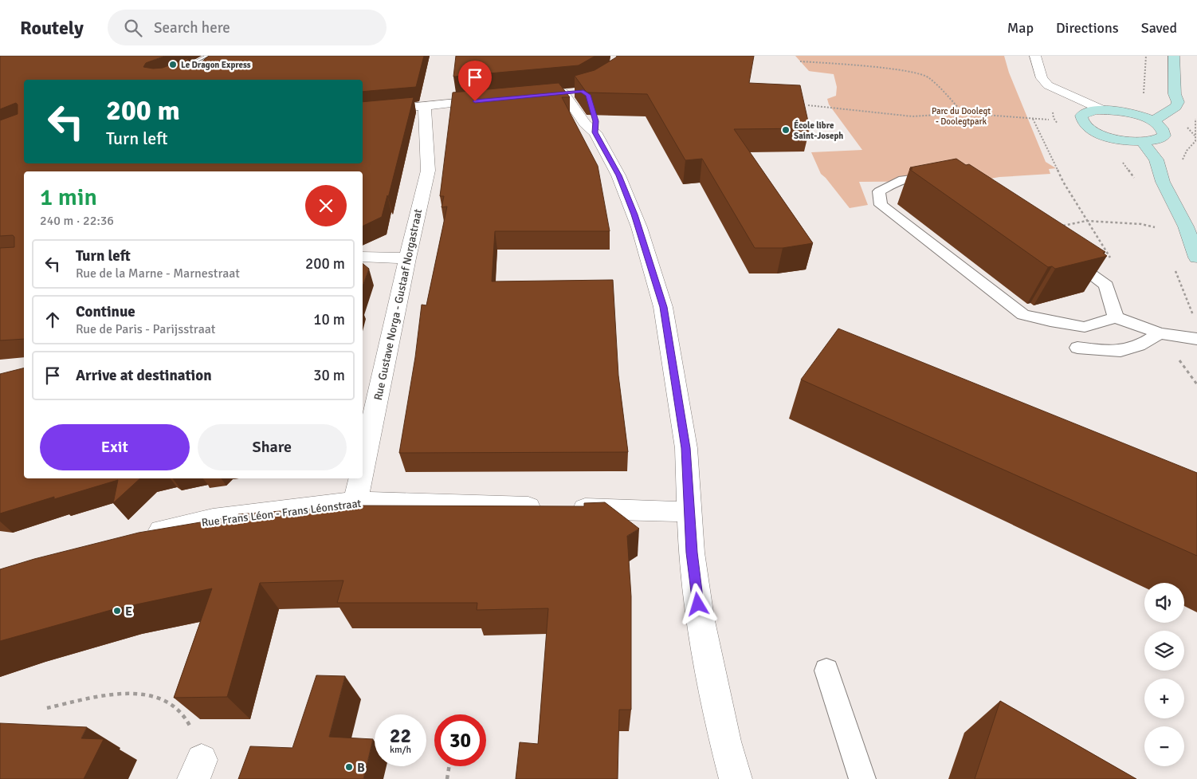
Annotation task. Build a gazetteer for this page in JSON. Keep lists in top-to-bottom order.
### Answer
{
  "streets": {
    "street": ["Rue Gustave Norga - Gustaaf Norgastraat", "Rue Frans Léon - Frans Léonstraat"]
  },
  "crossings": [
    ["Rue Gustave Norga - Gustaaf Norgastraat", "Rue Frans Léon - Frans Léonstraat"]
  ],
  "parks": ["Parc du Doolegt - Doolegtpark"],
  "places": [
    "Le Dragon Express",
    "École libre Saint-Joseph",
    "E",
    "B"
  ],
  "page": {
    "header": "Routely",
    "search": "Search here",
    "nav": ["Map", "Directions", "Saved"],
    "turn": ["200 m", "Turn left"],
    "heading": ["1 min", "240 m · 22:36"],
    "list": [
      {
        "name": "Turn left",
        "note": "Rue de la Marne - Marnestraat",
        "value": "200 m"
      },
      {
        "name": "Continue",
        "note": "Rue de Paris - Parijsstraat",
        "value": "10 m"
      },
      {
        "name": "Arrive at destination",
        "value": "30 m"
      }
    ],
    "buttons": ["Exit", "Share"],
    "map_buttons": ["+", "−"],
    "speed": "22 km/h",
    "limit": "30"
  }
}
